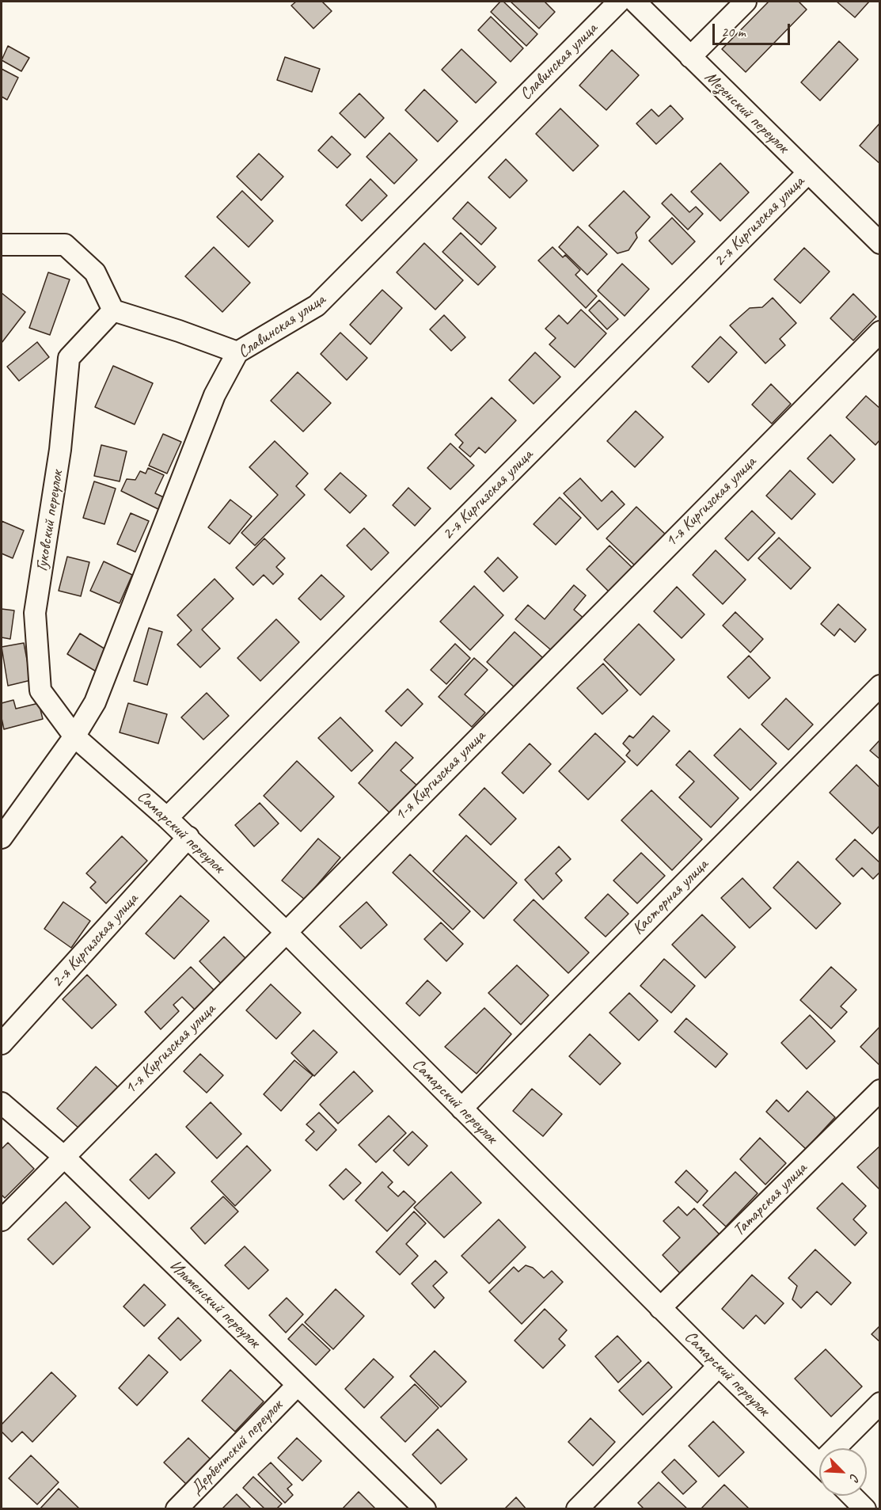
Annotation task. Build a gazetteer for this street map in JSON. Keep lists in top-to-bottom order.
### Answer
{
  "streets": {
    "street": [
      "Славинская улица",
      "Мезенский переулок",
      "2-я Киргизская улица",
      "1-я Киргизская улица",
      "Гуковский переулок",
      "Самарский переулок",
      "Касторная улица",
      "Татарская улица",
      "Ильменский переулок",
      "Дербентский переулок"
    ]
  },
  "crossings": [
    ["Славинская улица", "Гуковский переулок"],
    ["Славинская улица", "Самарский переулок"],
    ["Мезенский переулок", "2-я Киргизская улица"],
    ["2-я Киргизская улица", "Самарский переулок"],
    ["1-я Киргизская улица", "Самарский переулок"],
    ["1-я Киргизская улица", "Ильменский переулок"],
    ["Гуковский переулок", "Самарский переулок"],
    ["Самарский переулок", "Касторная улица"],
    ["Самарский переулок", "Татарская улица"],
    ["Ильменский переулок", "Дербентский переулок"]
  ],
  "scale_bar": "20 m",
  "north": "bottom right"
}
